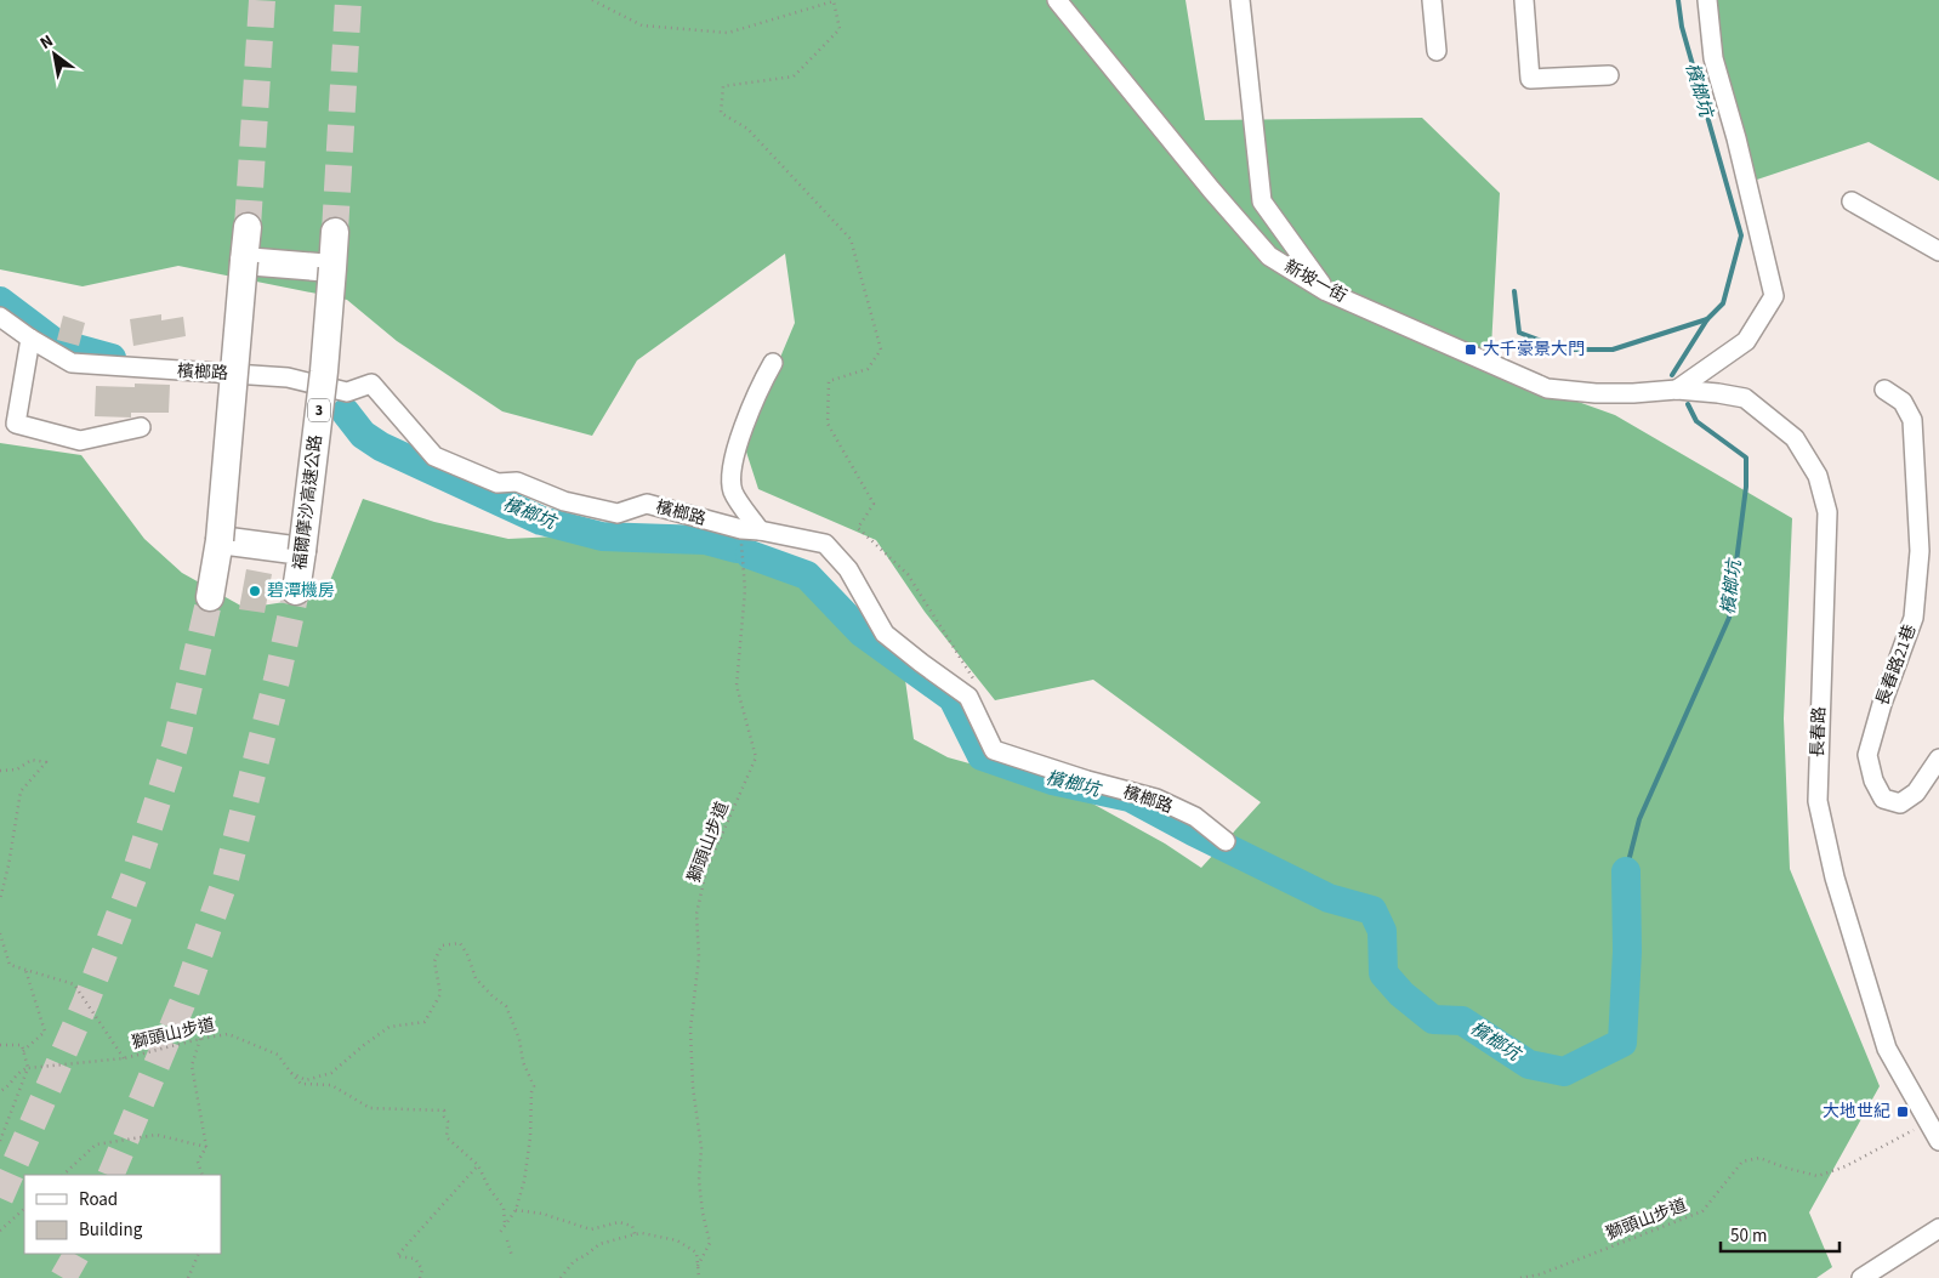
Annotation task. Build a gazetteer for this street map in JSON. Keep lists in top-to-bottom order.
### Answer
{
  "streets": {
    "highway": ["3", "福爾摩沙高速公路"],
    "street": [
      "新坡一街",
      "檳榔路",
      "長春路21巷",
      "長春路"
    ],
    "path": ["獅頭山步道"]
  },
  "crossings": [
    ["新坡一街", "長春路"],
    ["長春路", "獅頭山步道"]
  ],
  "water": ["檳榔坑"],
  "places": {
    "transit": ["大千豪景大門", "大地世紀"],
    "other": ["碧潭機房"]
  },
  "legend": ["Road", "Building"],
  "scale_bar": "50 m",
  "north": "top left"
}
